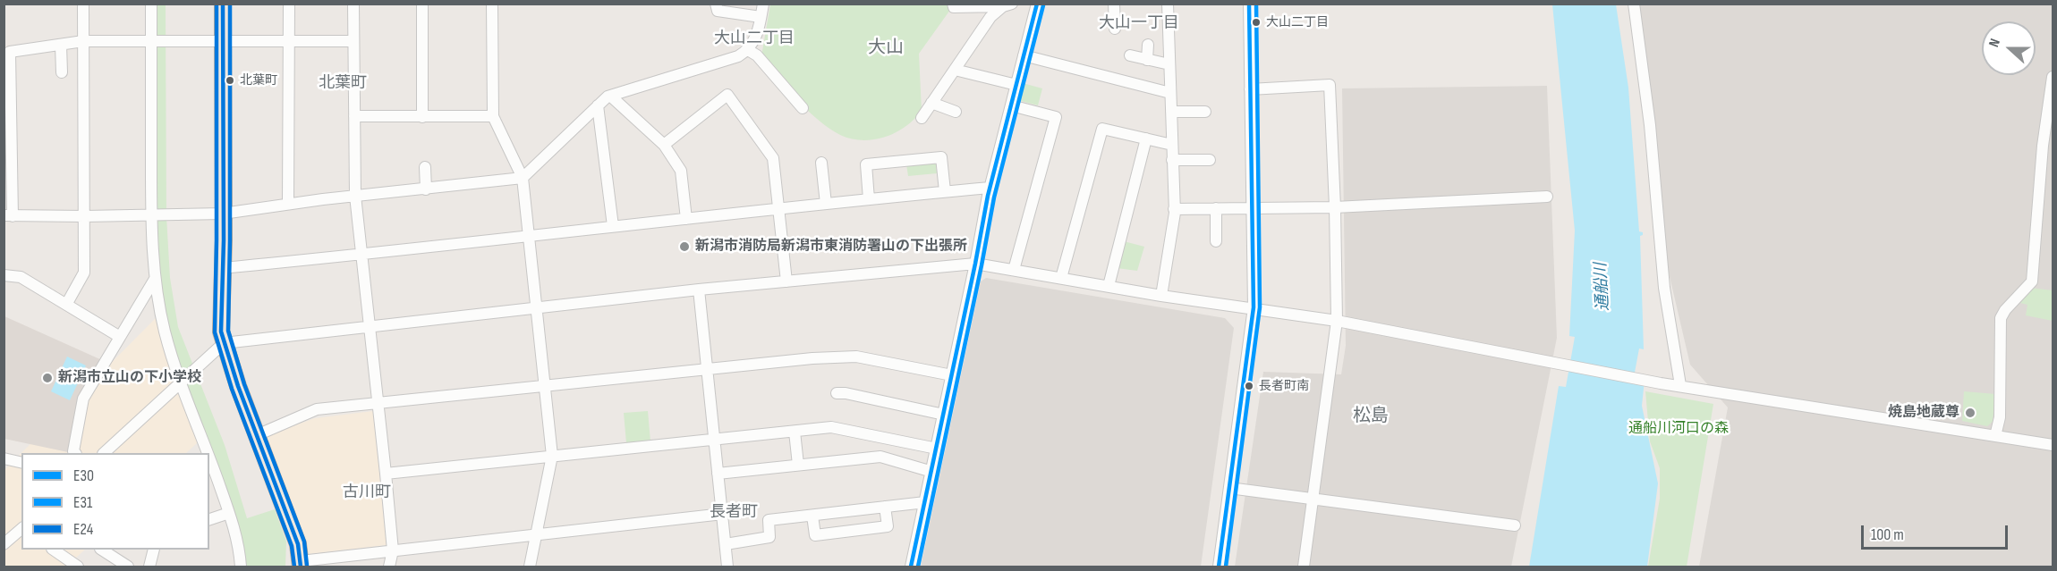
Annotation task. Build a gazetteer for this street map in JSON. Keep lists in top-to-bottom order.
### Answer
{
  "districts": [
    "大山一丁目",
    "大山二丁目",
    "大山",
    "北葉町",
    "松島",
    "古川町",
    "長者町"
  ],
  "water": ["通船川"],
  "parks": ["通船川河口の森"],
  "places": [
    "大山二丁目",
    "北葉町",
    "新潟市消防局新潟市東消防署山の下出張所",
    "新潟市立山の下小学校",
    "長者町南",
    "焼島地蔵尊"
  ],
  "lines": ["transit line E30", "transit line E31", "transit line E24"],
  "legend": ["E30", "E31", "E24"],
  "scale_bar": "100 m",
  "north": "left"
}
